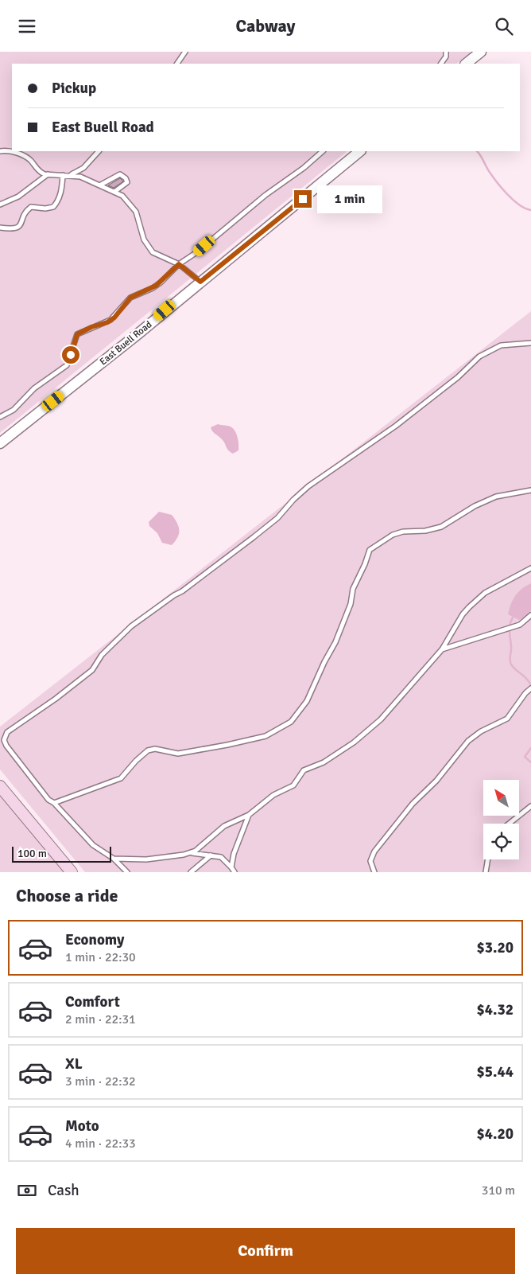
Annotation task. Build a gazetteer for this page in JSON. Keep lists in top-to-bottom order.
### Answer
{
  "streets": {
    "street": ["East Buell Road"]
  },
  "scale_bar": "100 m",
  "north": "top left",
  "page": {
    "header": "Cabway",
    "banner": ["Pickup", "East Buell Road"],
    "bubble": "1 min",
    "scale": "100 m",
    "heading": "Choose a ride",
    "list": [
      {
        "name": "Economy",
        "note": "1 min · 22:30",
        "value": "$3.20"
      },
      {
        "name": "Comfort",
        "note": "2 min · 22:31",
        "value": "$4.32"
      },
      {
        "name": "XL",
        "note": "3 min · 22:32",
        "value": "$5.44"
      },
      {
        "name": "Moto",
        "note": "4 min · 22:33",
        "value": "$4.20"
      }
    ],
    "pay": ["Cash", "310 m"],
    "buttons": "Confirm"
  }
}
